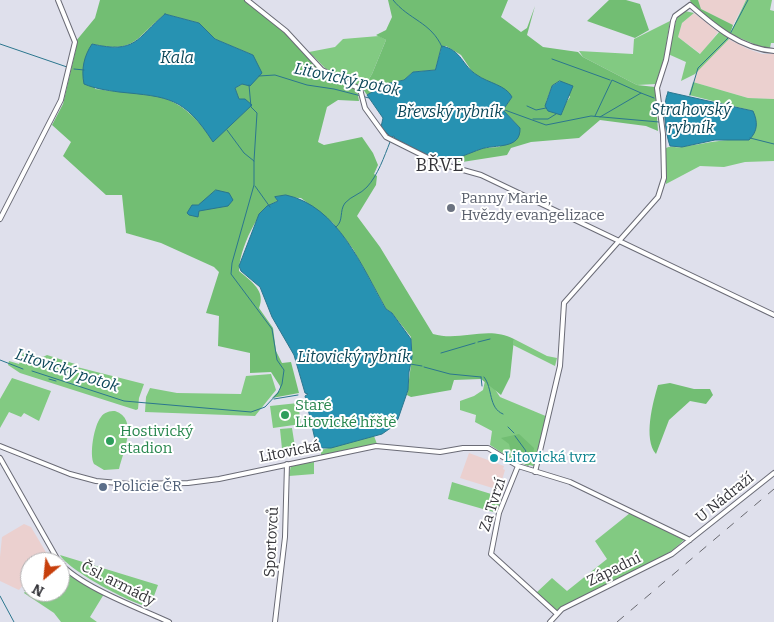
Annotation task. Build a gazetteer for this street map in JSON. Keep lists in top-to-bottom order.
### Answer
{
  "streets": {
    "street": [
      "Litovická",
      "U Nádraží",
      "Za Tvrzí",
      "Sportovců",
      "Západní",
      "Čsl. armády"
    ]
  },
  "crossings": [
    ["Litovická", "U Nádraží"],
    ["Litovická", "Za Tvrzí"],
    ["Litovická", "Sportovců"],
    ["Litovická", "Západní"],
    ["U Nádraží", "Západní"],
    ["Za Tvrzí", "Západní"]
  ],
  "districts": ["BŘVE"],
  "water": [
    "Kala",
    "Litovický potok",
    "Strahovský rybník",
    "Břevský rybník",
    "Litovický rybník"
  ],
  "places": [
    "Panny Marie, Hvězdy evangelizace",
    "Staré Litovické hřště",
    "Hostivický stadion",
    "Litovická tvrz",
    "Policie ČR"
  ],
  "north": "bottom left"
}
